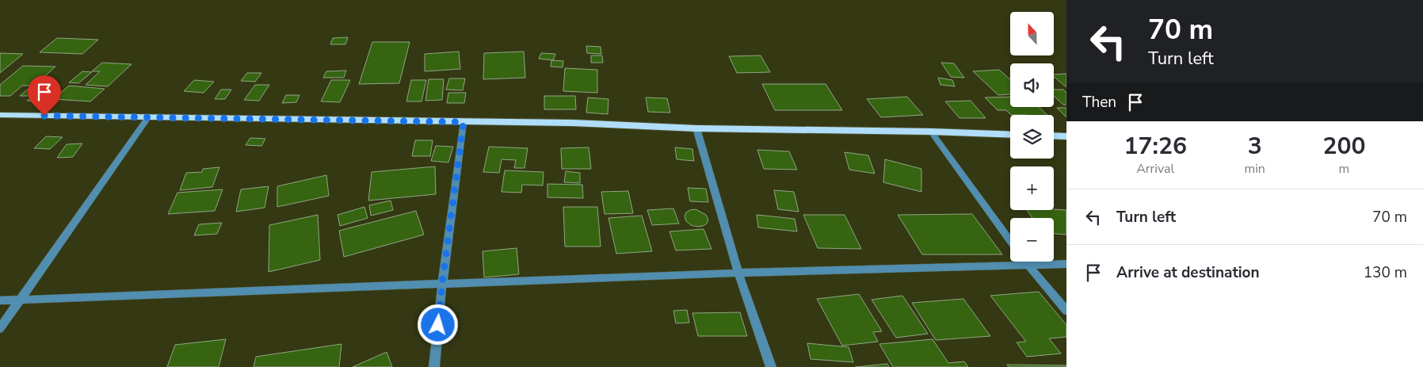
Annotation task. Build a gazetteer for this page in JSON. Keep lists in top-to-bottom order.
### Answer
{
  "north": "top",
  "page": {
    "turn": ["70 m", "Turn left"],
    "map_buttons": ["+", "−"],
    "then": "Then",
    "eta": [
      "17:26",
      "Arrival",
      "3",
      "min",
      "200",
      "m"
    ],
    "list": [
      {
        "name": "Turn left",
        "value": "70 m"
      },
      {
        "name": "Arrive at destination",
        "value": "130 m"
      }
    ]
  }
}
